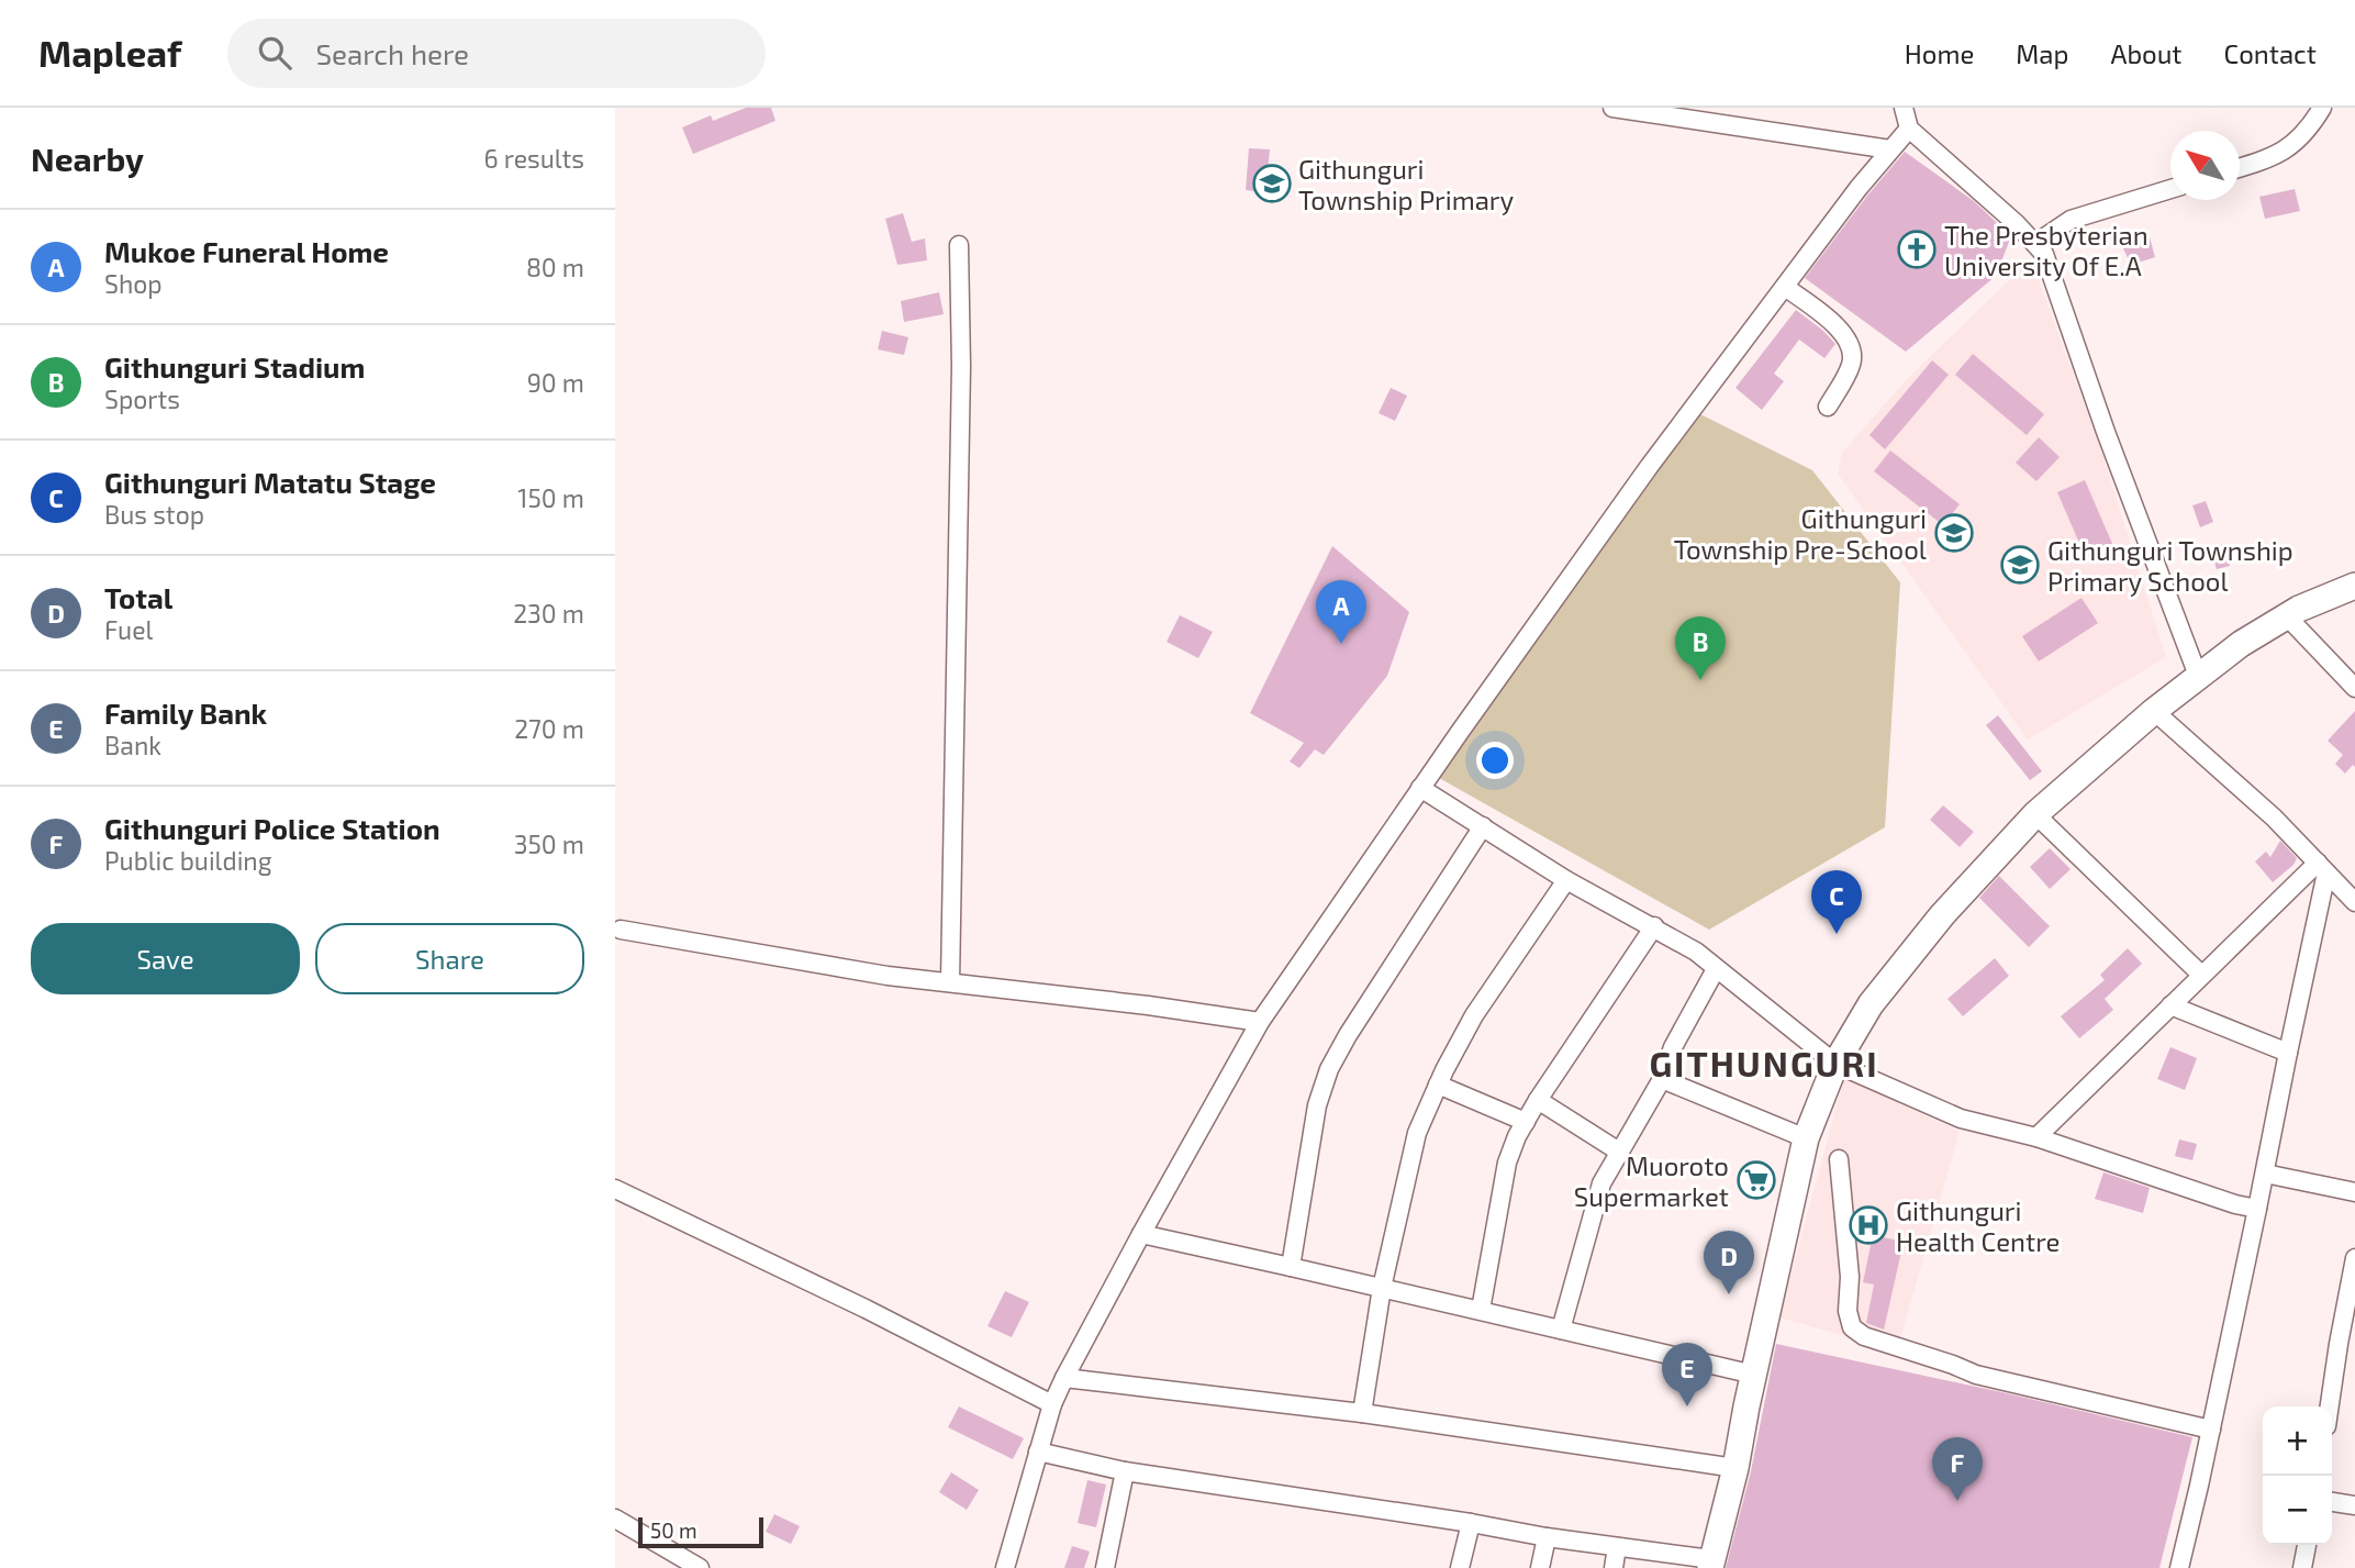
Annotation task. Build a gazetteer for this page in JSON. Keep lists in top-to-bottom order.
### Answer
{
  "districts": ["GITHUNGURI"],
  "places": {
    "school or university": ["Githunguri Township Primary", "Githunguri Township Pre-School", "Githunguri Township Primary School"],
    "church": ["The Presbyterian University Of E.A"],
    "supermarket": ["Muoroto Supermarket"],
    "hospital": ["Githunguri Health Centre"]
  },
  "scale_bar": "50 m",
  "north": "top left",
  "page": {
    "header": "Mapleaf",
    "search": "Search here",
    "nav": [
      "Home",
      "Map",
      "About",
      "Contact"
    ],
    "heading": ["Nearby", "6 results"],
    "list": [
      {
        "mark": "A",
        "name": "Mukoe Funeral Home",
        "note": "Shop",
        "value": "80 m"
      },
      {
        "mark": "B",
        "name": "Githunguri Stadium",
        "note": "Sports",
        "value": "90 m"
      },
      {
        "mark": "C",
        "name": "Githunguri Matatu Stage",
        "note": "Bus stop",
        "value": "150 m"
      },
      {
        "mark": "D",
        "name": "Total",
        "note": "Fuel",
        "value": "230 m"
      },
      {
        "mark": "E",
        "name": "Family Bank",
        "note": "Bank",
        "value": "270 m"
      },
      {
        "mark": "F",
        "name": "Githunguri Police Station",
        "note": "Public building",
        "value": "350 m"
      }
    ],
    "pins": [
      "A",
      "B",
      "C",
      "D",
      "E",
      "F"
    ],
    "buttons": ["Save", "Share"],
    "map_buttons": ["+", "−"],
    "scale": "50 m"
  }
}
